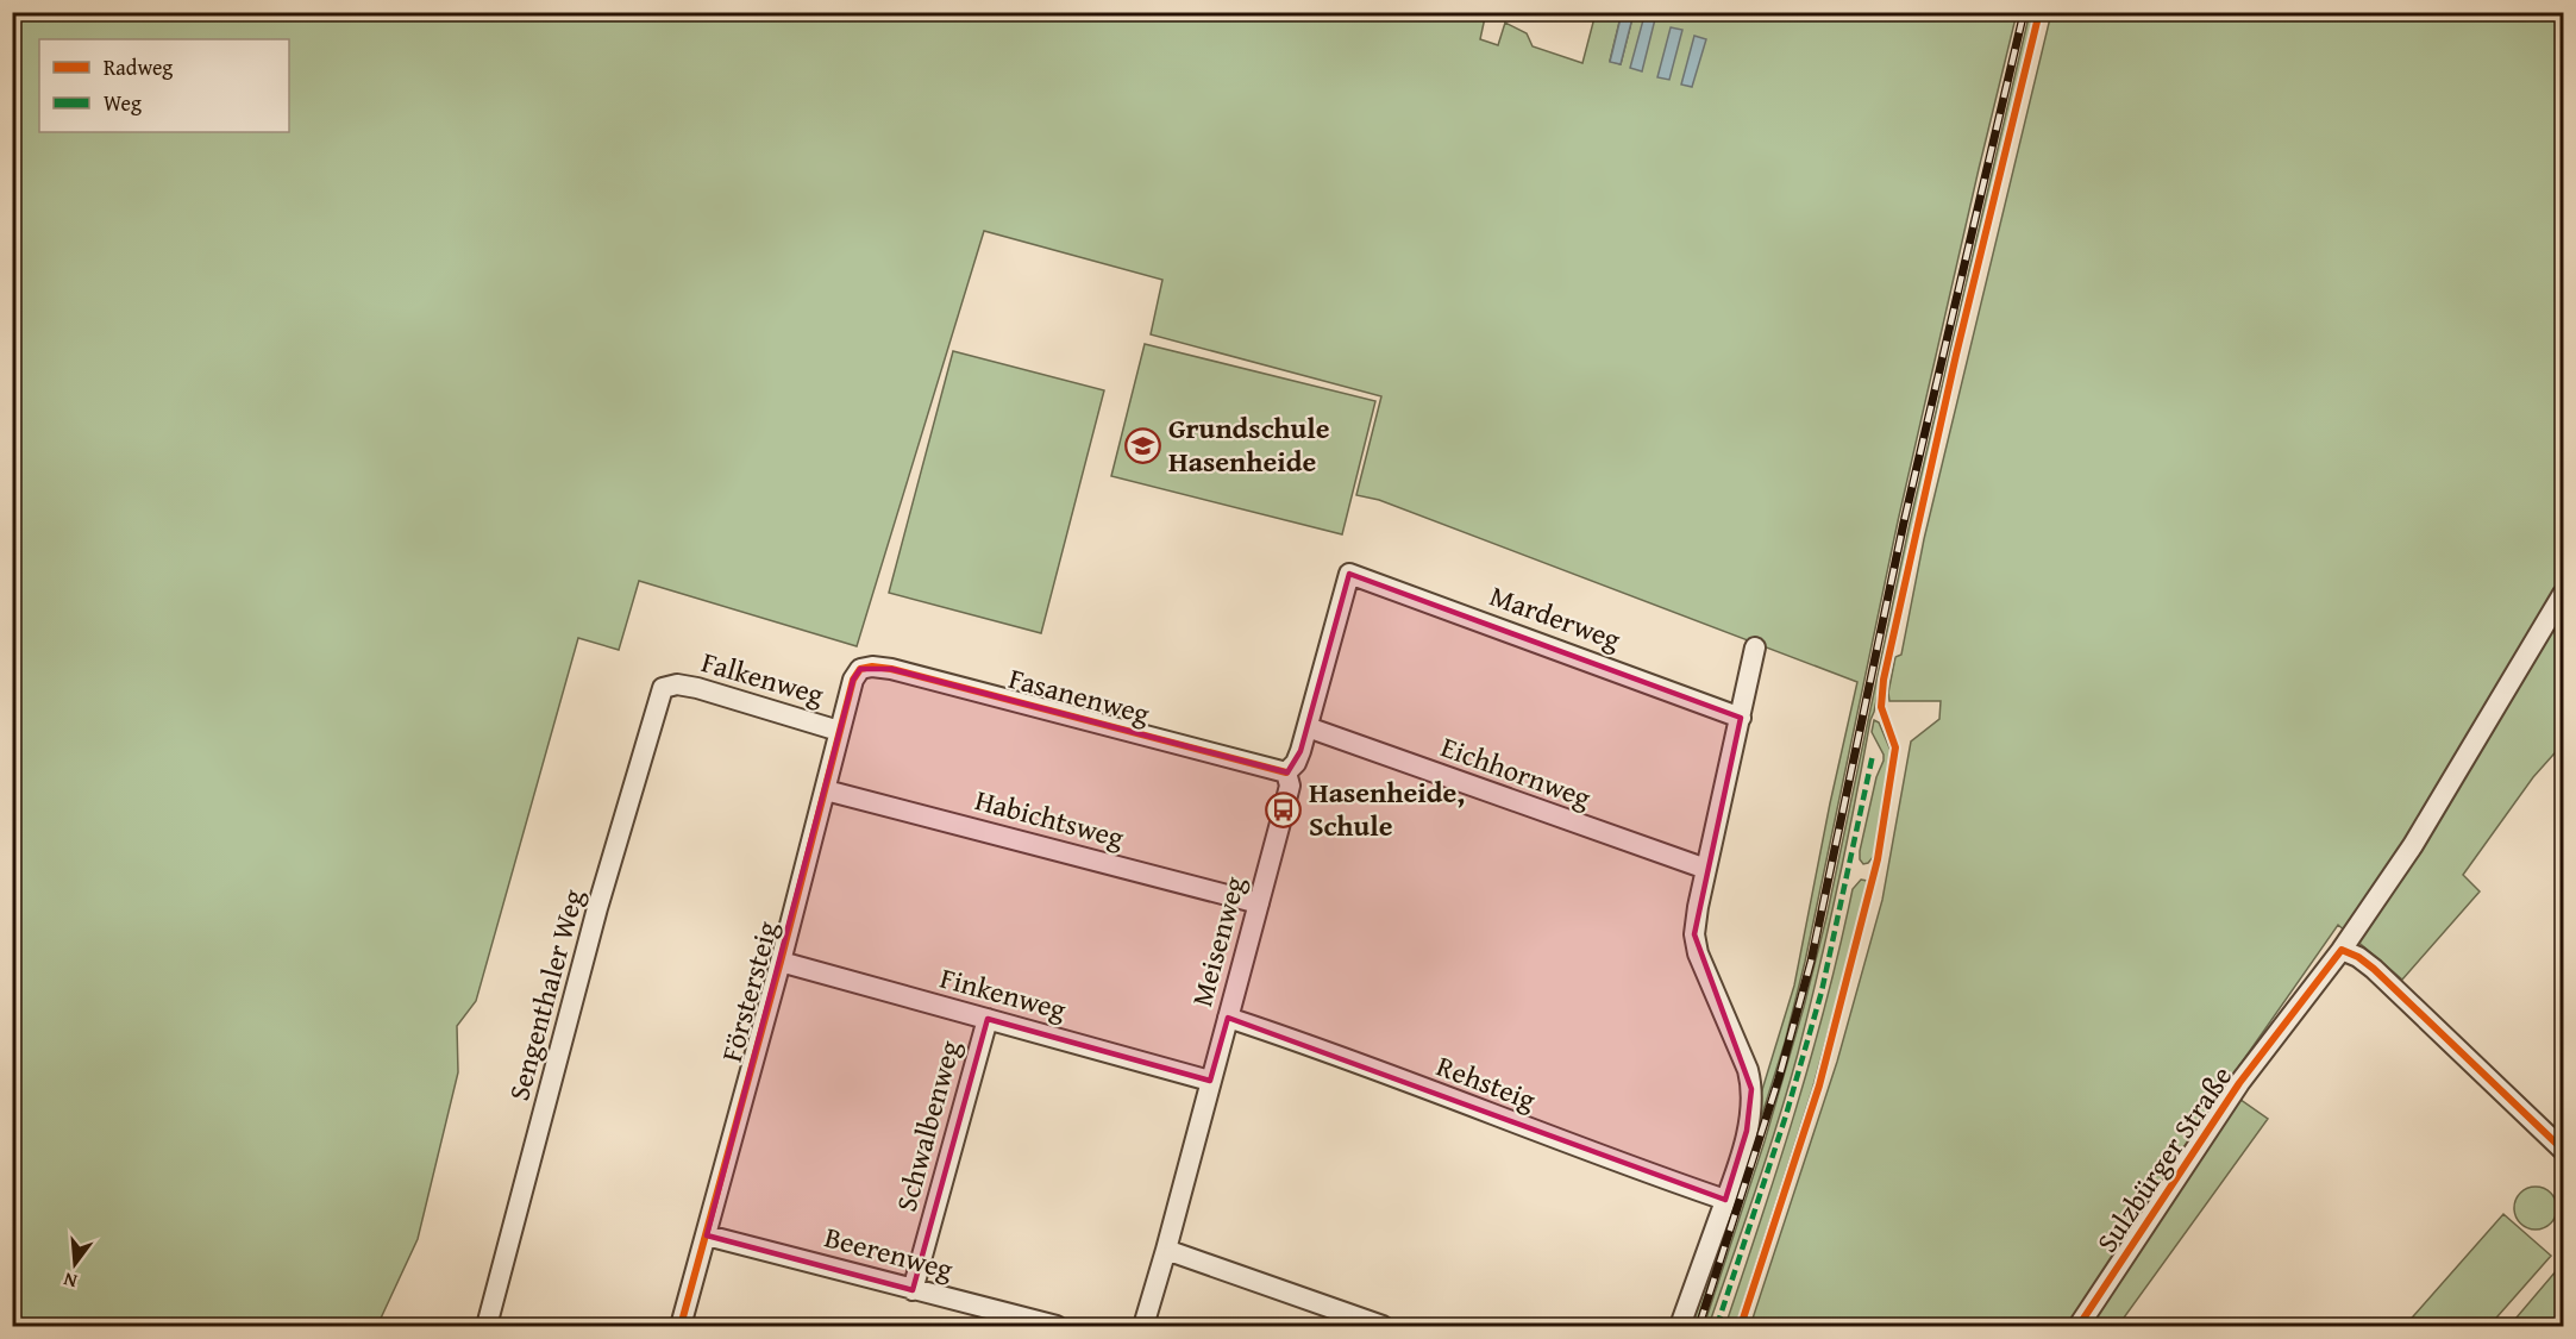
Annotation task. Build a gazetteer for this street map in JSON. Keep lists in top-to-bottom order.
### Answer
{
  "streets": {
    "street": [
      "Marderweg",
      "Falkenweg",
      "Fasanenweg",
      "Eichhornweg",
      "Habichtsweg",
      "Meisenweg",
      "Förstersteig",
      "Finkenweg",
      "Sengenthaler Weg",
      "Rehsteig",
      "Schwalbenweg",
      "Sulzbürger Straße",
      "Beerenweg"
    ]
  },
  "crossings": [
    ["Marderweg", "Meisenweg"],
    ["Falkenweg", "Förstersteig"],
    ["Falkenweg", "Sengenthaler Weg"],
    ["Fasanenweg", "Meisenweg"],
    ["Fasanenweg", "Förstersteig"],
    ["Eichhornweg", "Meisenweg"],
    ["Habichtsweg", "Meisenweg"],
    ["Habichtsweg", "Förstersteig"],
    ["Meisenweg", "Finkenweg"],
    ["Meisenweg", "Rehsteig"],
    ["Förstersteig", "Finkenweg"],
    ["Förstersteig", "Beerenweg"],
    ["Finkenweg", "Schwalbenweg"],
    ["Schwalbenweg", "Beerenweg"]
  ],
  "places": {
    "school or university": ["Grundschule Hasenheide"],
    "bus stop": ["Hasenheide, Schule"]
  },
  "legend": ["Radweg", "Weg"],
  "north": "bottom"
}
